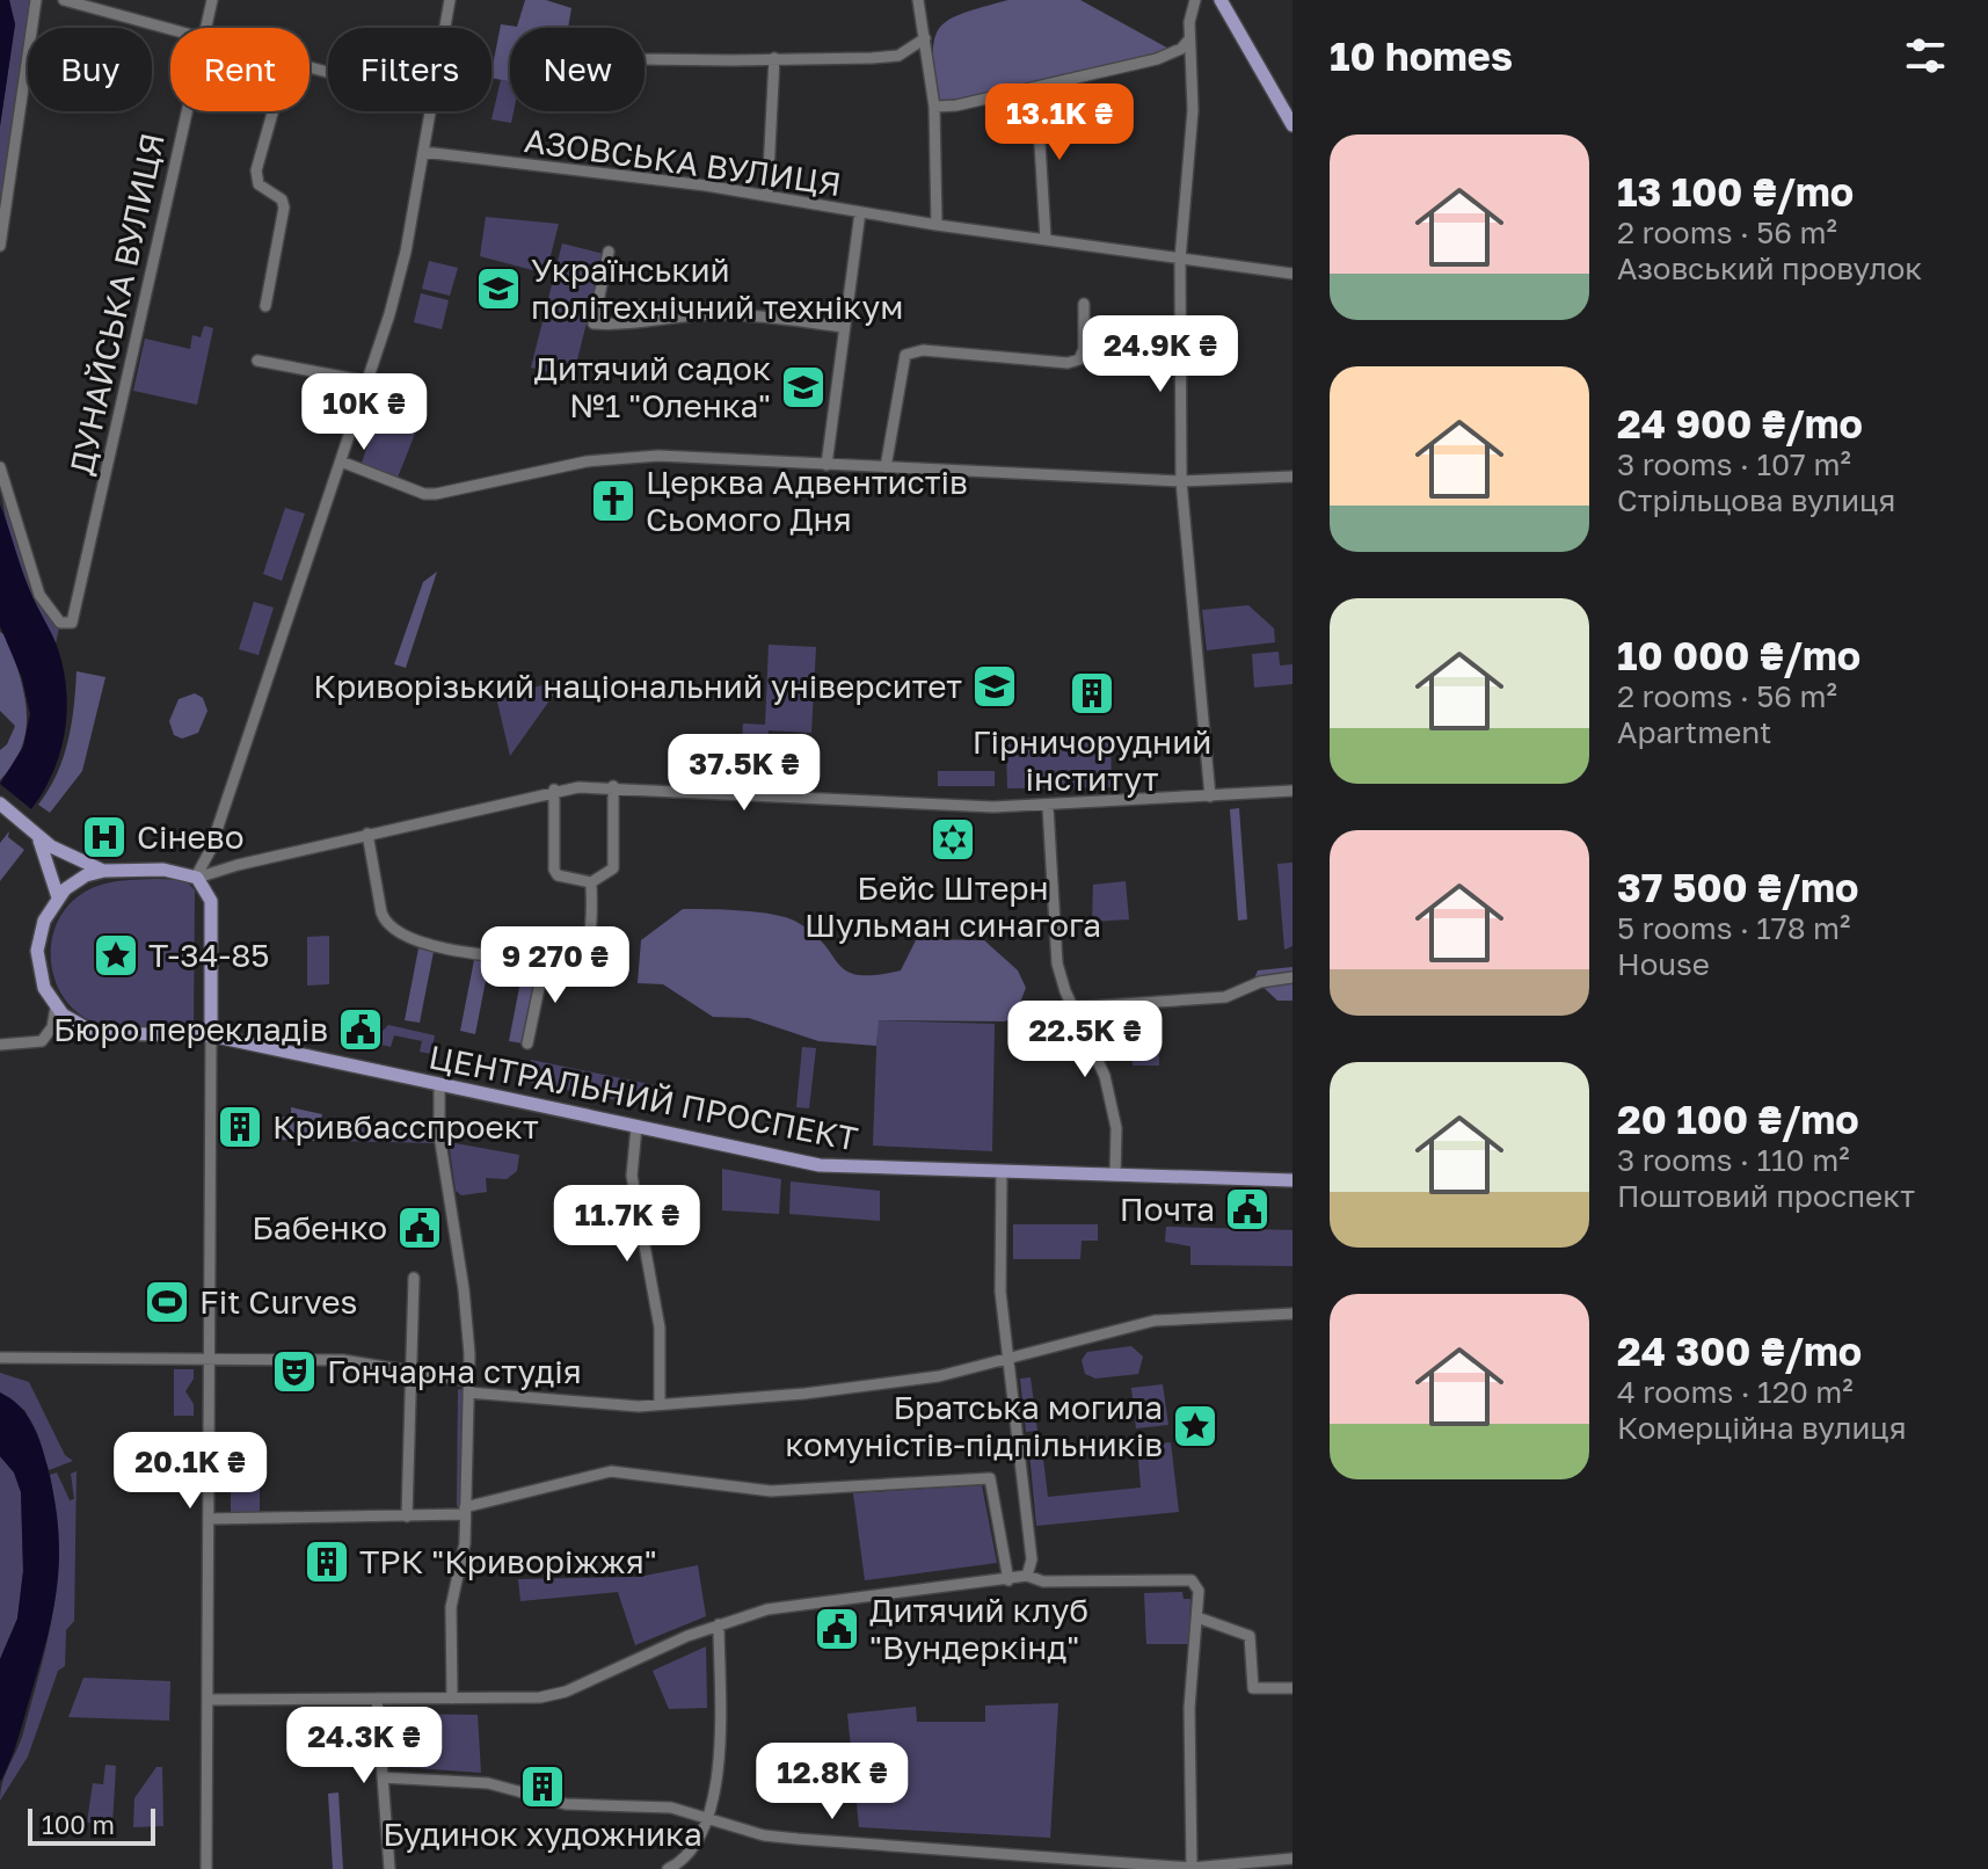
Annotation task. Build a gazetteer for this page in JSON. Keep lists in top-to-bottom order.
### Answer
{
  "streets": {
    "main road": ["ЦЕНТРАЛЬНИЙ ПРОСПЕКТ"],
    "street": ["АЗОВСЬКА ВУЛИЦЯ", "ДУНАЙСЬКА ВУЛИЦЯ"]
  },
  "places": {
    "school or university": ["Український політехнічний технікум", "Дитячий садок №1 \"Оленка\"", "Криворізький національний університет"],
    "church": ["Церква Адвентистів Сьомого Дня"],
    "building": [
      "Гірничорудний інститут",
      "Кривбасспроект",
      "ТРК \"Криворіжжя\"",
      "Будинок художника"
    ],
    "hospital": ["Сінево"],
    "synagogue": ["Бейс Штерн Шульман синагога"],
    "place": ["Т-34-85", "Братська могила комуністів-підпільників"],
    "public building": [
      "Бюро перекладів",
      "Почта",
      "Бабенко",
      "Дитячий клуб \"Вундеркінд\""
    ],
    "sports": ["Fit Curves"],
    "theatre": ["Гончарна студія"]
  },
  "scale_bar": "100 m",
  "page": {
    "heading": "10 homes",
    "chip": [
      "Buy",
      "Rent",
      "Filters",
      "New"
    ],
    "price": [
      "13.1K ₴",
      "24.9K ₴",
      "10K ₴",
      "37.5K ₴",
      "9 270 ₴",
      "22.5K ₴",
      "11.7K ₴",
      "20.1K ₴",
      "24.3K ₴",
      "12.8K ₴"
    ],
    "list": [
      {
        "name": "13 100 ₴/mo",
        "note": "2 rooms · 56 m² · Азовський провулок"
      },
      {
        "name": "24 900 ₴/mo",
        "note": "3 rooms · 107 m² · Стрільцова вулиця"
      },
      {
        "name": "10 000 ₴/mo",
        "note": "2 rooms · 56 m² · Apartment"
      },
      {
        "name": "37 500 ₴/mo",
        "note": "5 rooms · 178 m² · House"
      },
      {
        "name": "20 100 ₴/mo",
        "note": "3 rooms · 110 m² · Поштовий проспект"
      },
      {
        "name": "24 300 ₴/mo",
        "note": "4 rooms · 120 m² · Комерційна вулиця"
      }
    ],
    "scale": "100 m"
  }
}
